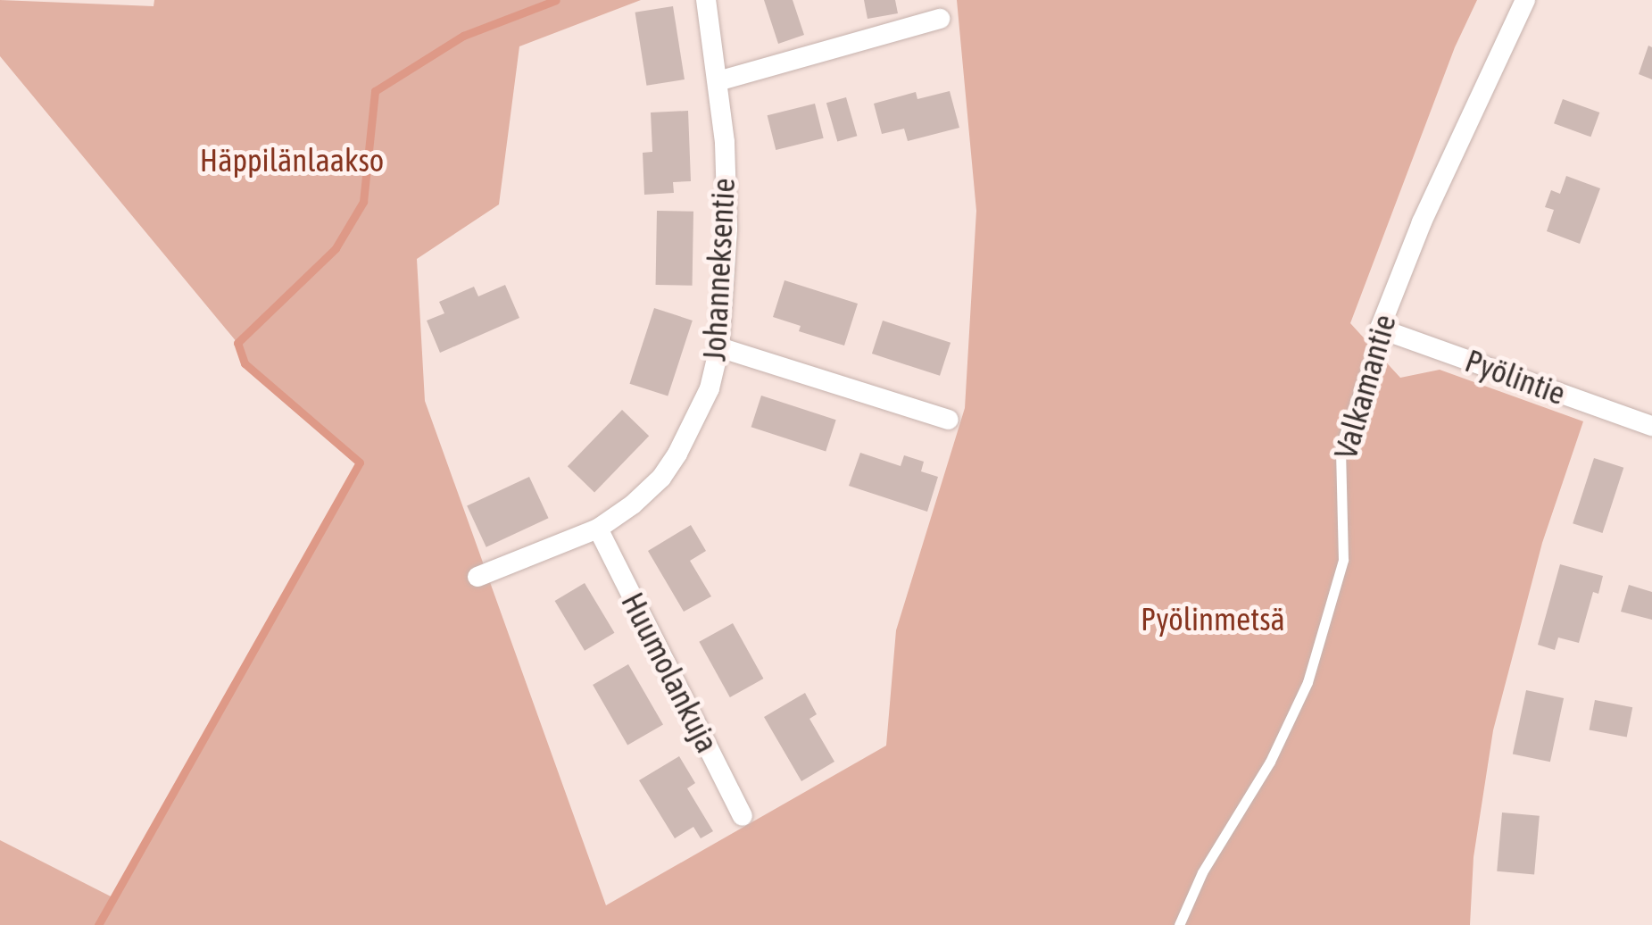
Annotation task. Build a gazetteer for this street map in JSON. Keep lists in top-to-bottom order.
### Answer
{
  "streets": {
    "street": [
      "Johanneksentie",
      "Pyölintie",
      "Valkamantie",
      "Huumolankuja"
    ]
  },
  "crossings": [
    ["Johanneksentie", "Huumolankuja"],
    ["Pyölintie", "Valkamantie"]
  ],
  "parks": ["Häppilänlaakso", "Pyölinmetsä"]
}
